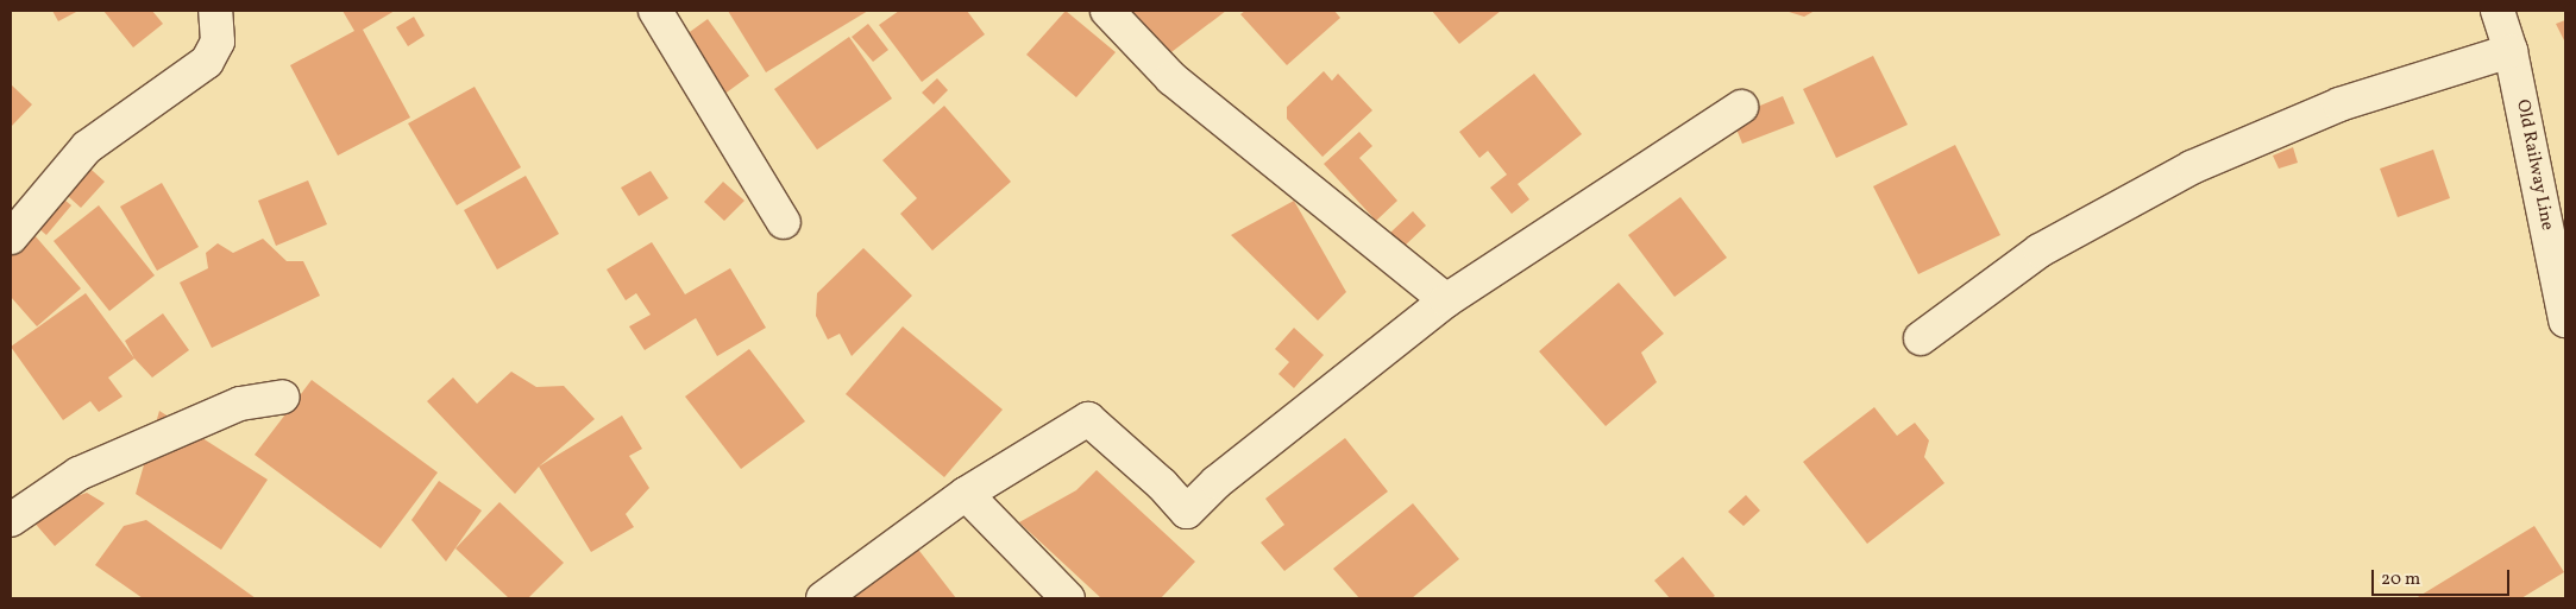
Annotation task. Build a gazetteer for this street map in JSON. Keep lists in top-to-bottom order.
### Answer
{
  "streets": {
    "street": ["Old Railway Line"]
  },
  "scale_bar": "20 m"
}
